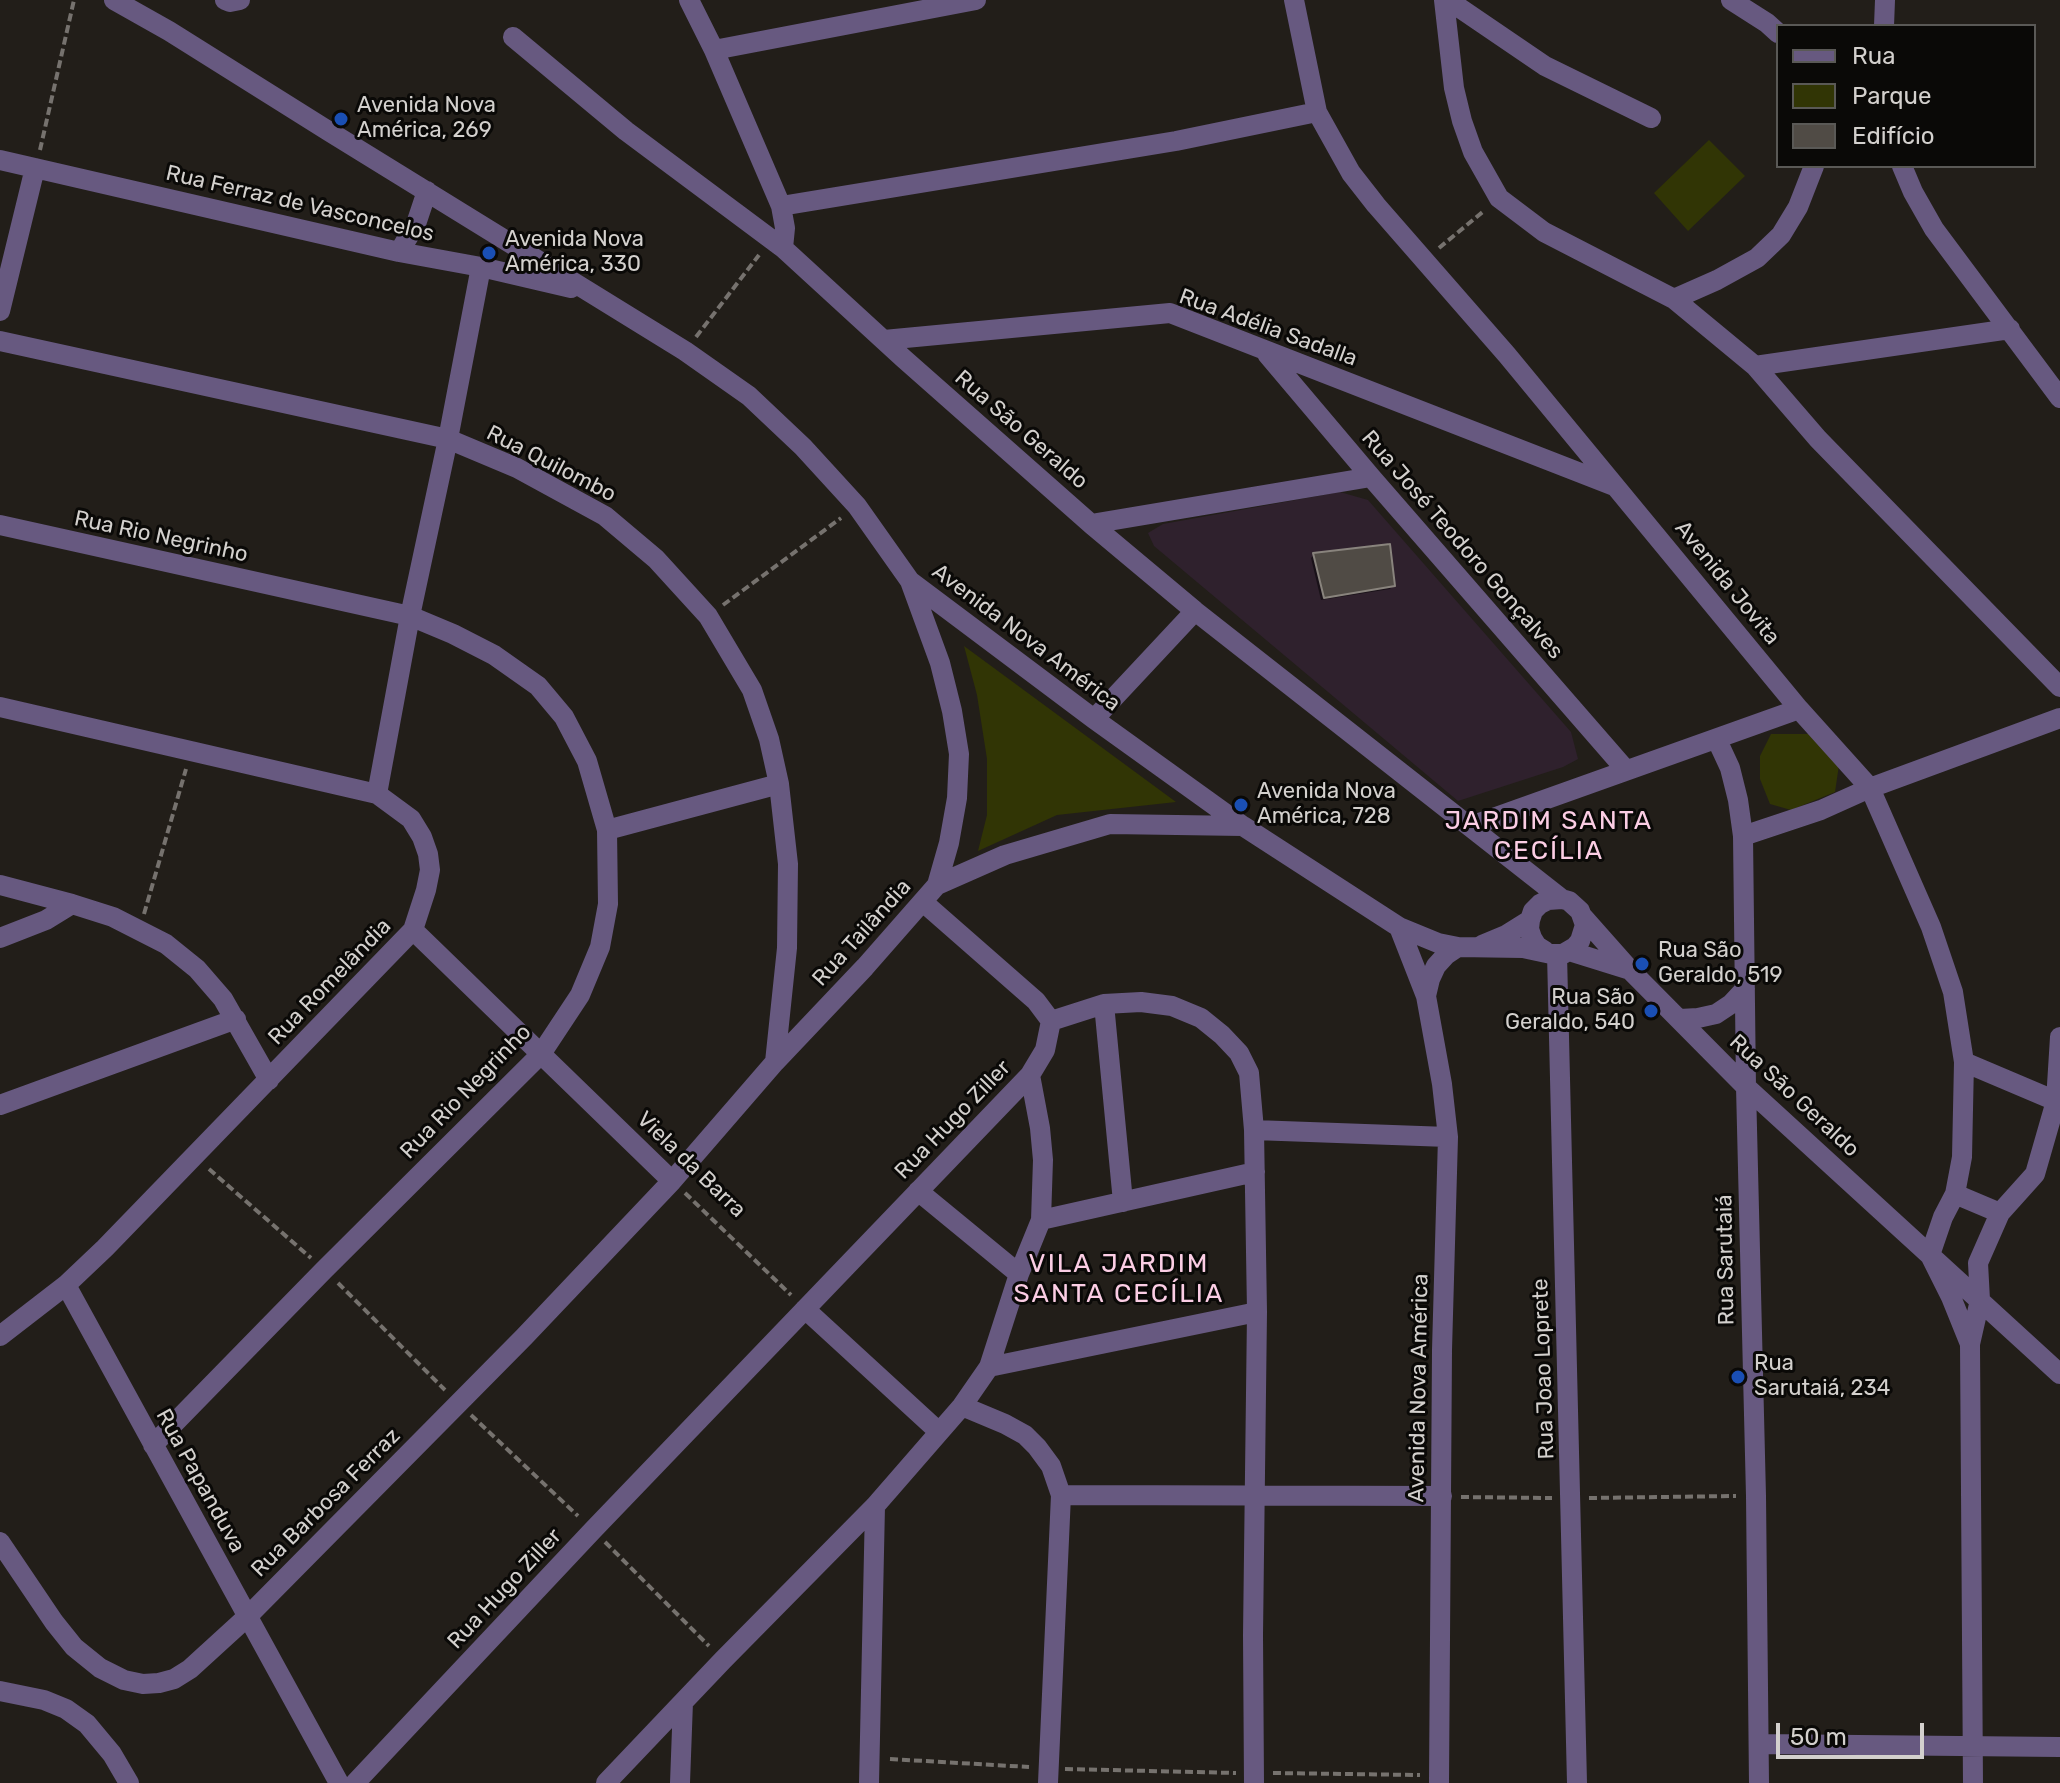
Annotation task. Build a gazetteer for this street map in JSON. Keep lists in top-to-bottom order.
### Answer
{
  "streets": {
    "street": [
      "Rua Ferraz de Vasconcelos",
      "Rua Adélia Sadalla",
      "Rua São Geraldo",
      "Rua Quilombo",
      "Rua Rio Negrinho",
      "Rua José Teodoro Gonçalves",
      "Avenida Jovita",
      "Avenida Nova América",
      "Rua Tailândia",
      "Rua Romelândia",
      "Rua Hugo Ziller",
      "Viela da Barra",
      "Rua Sarutaiá",
      "Rua Joao Loprete",
      "Rua Papanduva",
      "Rua Barbosa Ferraz"
    ]
  },
  "crossings": [
    ["Rua Ferraz de Vasconcelos", "Avenida Nova América"],
    ["Rua Adélia Sadalla", "Rua São Geraldo"],
    ["Rua Adélia Sadalla", "Rua José Teodoro Gonçalves"],
    ["Rua Adélia Sadalla", "Avenida Jovita"],
    ["Rua São Geraldo", "Avenida Jovita"],
    ["Rua São Geraldo", "Rua Sarutaiá"],
    ["Rua São Geraldo", "Rua Joao Loprete"],
    ["Rua Quilombo", "Rua Tailândia"],
    ["Rua Rio Negrinho", "Viela da Barra"],
    ["Rua Rio Negrinho", "Rua Papanduva"],
    ["Avenida Nova América", "Rua Tailândia"],
    ["Rua Tailândia", "Viela da Barra"],
    ["Rua Tailândia", "Rua Barbosa Ferraz"],
    ["Rua Romelândia", "Viela da Barra"],
    ["Rua Romelândia", "Rua Papanduva"],
    ["Rua Hugo Ziller", "Viela da Barra"],
    ["Viela da Barra", "Rua Barbosa Ferraz"],
    ["Rua Papanduva", "Rua Barbosa Ferraz"]
  ],
  "districts": ["JARDIM SANTA CECÍLIA", "VILA JARDIM SANTA CECÍLIA"],
  "places": [
    "Avenida Nova América, 269",
    "Avenida Nova América, 330",
    "Avenida Nova América, 728",
    "Rua São Geraldo, 519",
    "Rua São Geraldo, 540",
    "Rua Sarutaiá, 234"
  ],
  "legend": ["Rua", "Parque", "Edifício"],
  "scale_bar": "50 m"
}
